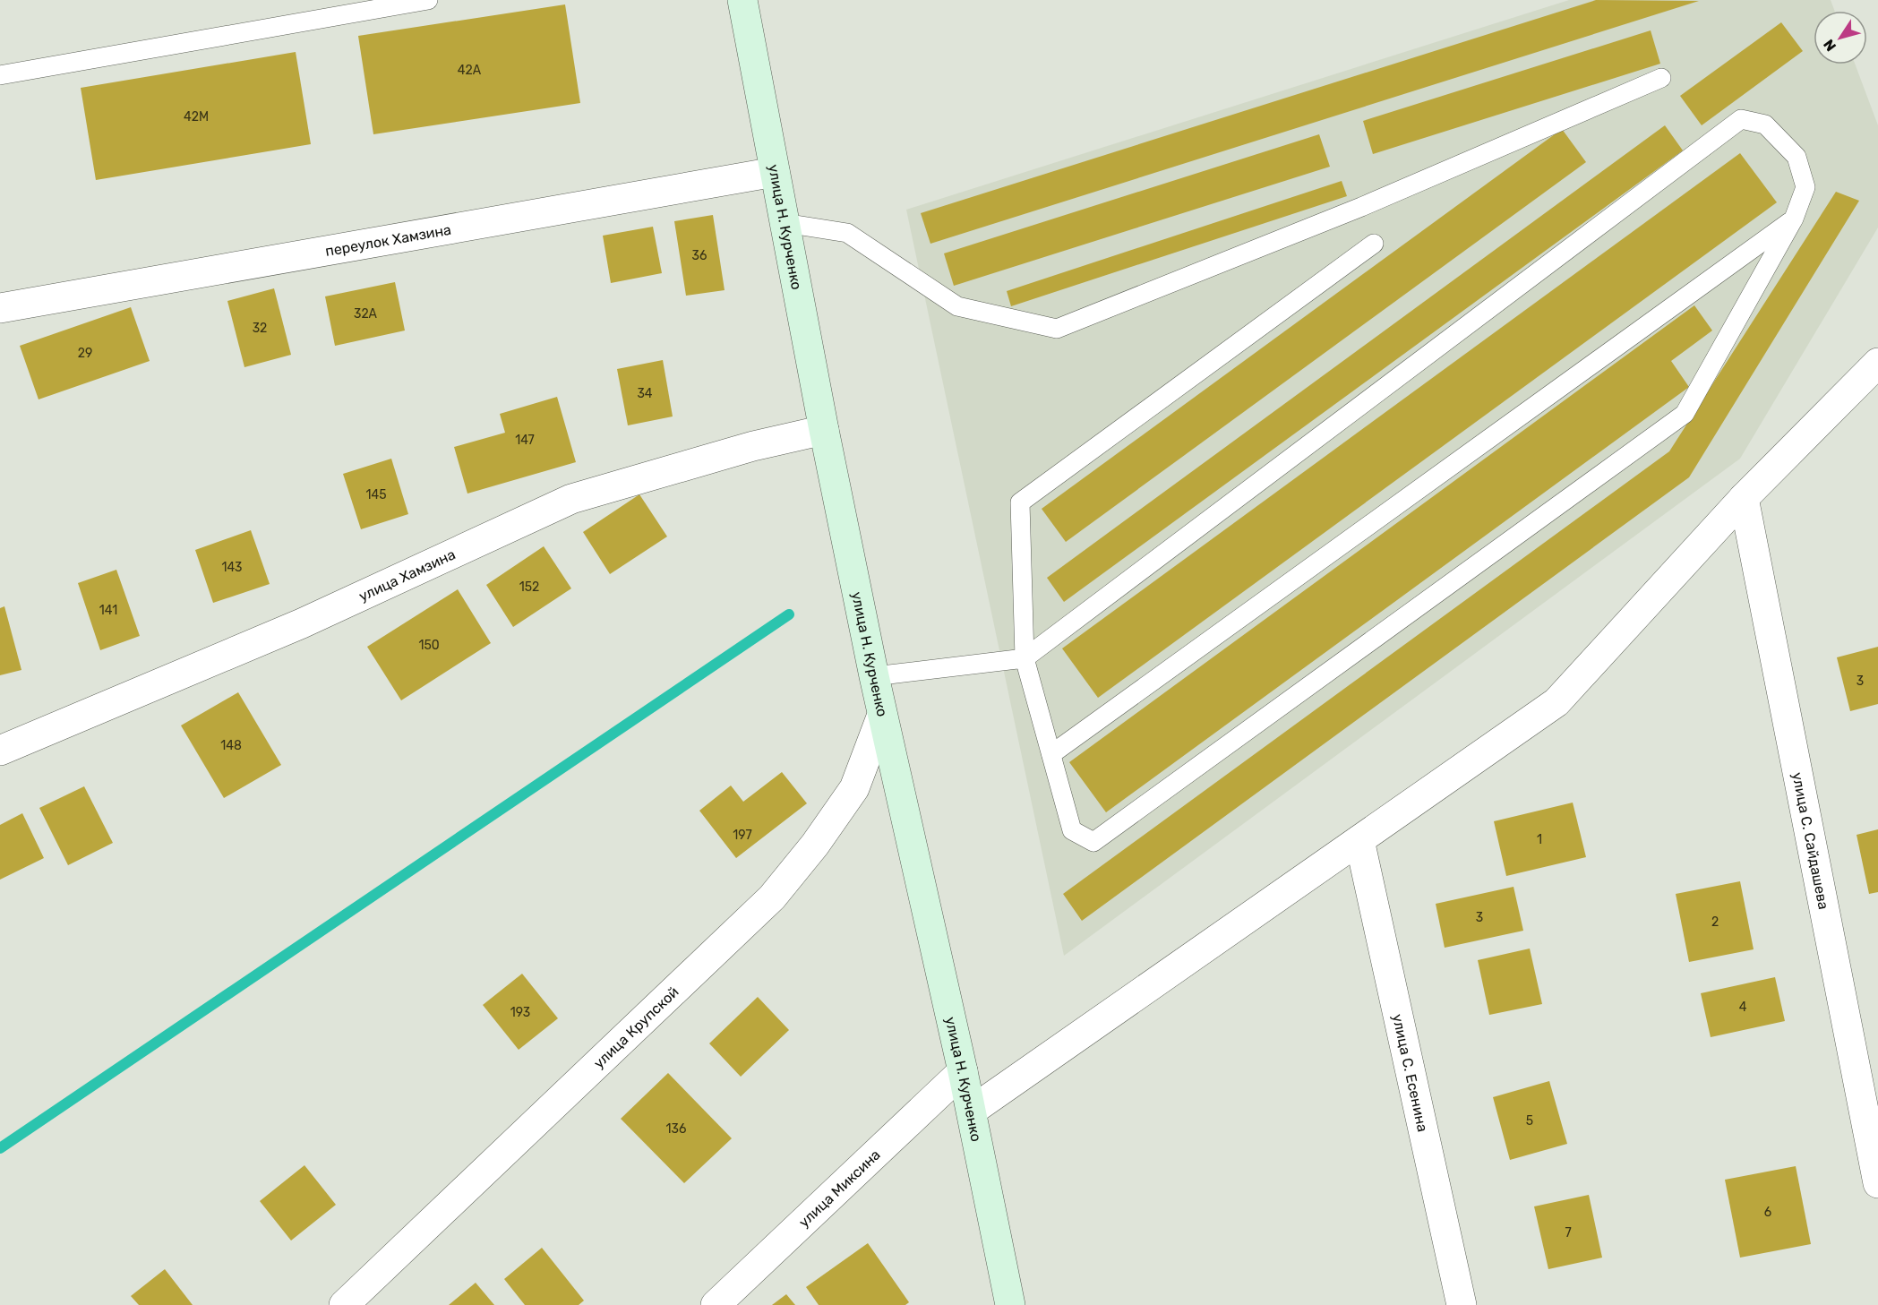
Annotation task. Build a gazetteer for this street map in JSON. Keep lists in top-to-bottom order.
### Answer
{
  "streets": {
    "main road": ["улица Н. Курченко"],
    "street": [
      "переулок Хамзина",
      "улица Хамзина",
      "улица С. Сайдашева",
      "улица Крупской",
      "улица С. Есенина",
      "улица Миксина"
    ]
  },
  "crossings": [
    ["улица Н. Курченко", "переулок Хамзина"],
    ["улица Н. Курченко", "улица Хамзина"],
    ["улица Н. Курченко", "улица Крупской"],
    ["улица Н. Курченко", "улица Миксина"]
  ],
  "house_numbers": [
    "42А",
    "42М",
    "36",
    "32А",
    "32",
    "29",
    "34",
    "147",
    "145",
    "143",
    "152",
    "141",
    "150",
    "3",
    "148",
    "197",
    "1",
    "3",
    "2",
    "4",
    "193",
    "5",
    "136",
    "6",
    "7"
  ],
  "north": "bottom left"
}
